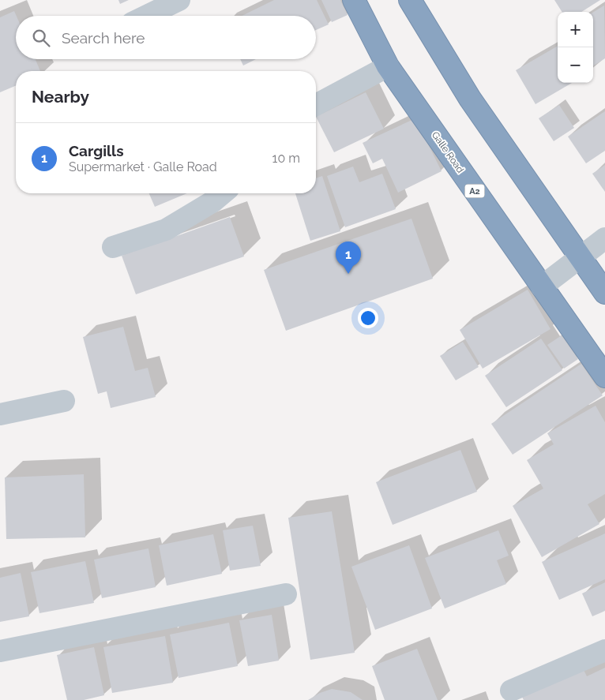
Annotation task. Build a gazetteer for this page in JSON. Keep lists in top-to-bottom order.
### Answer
{
  "streets": {
    "highway": ["Galle Road", "A2"]
  },
  "page": {
    "map_buttons": ["+", "−"],
    "search": "Search here",
    "heading": "Nearby",
    "list": [
      {
        "mark": "1",
        "name": "Cargills",
        "note": "Supermarket · Galle Road",
        "value": "10 m"
      }
    ],
    "pins": "1"
  }
}
